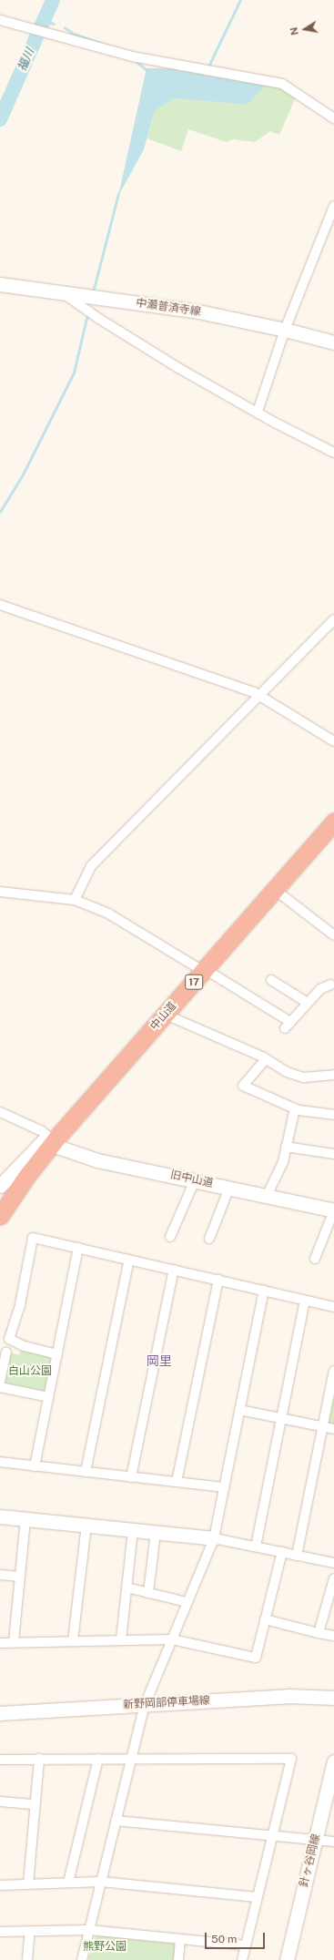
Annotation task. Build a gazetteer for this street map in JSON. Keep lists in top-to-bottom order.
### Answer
{
  "streets": {
    "highway": ["17", "中山道"],
    "main road": [
      "中瀬普済寺線",
      "旧中山道",
      "新野岡部停車場線",
      "針ヶ谷岡線"
    ]
  },
  "crossings": [
    ["中山道", "旧中山道"]
  ],
  "districts": ["岡里"],
  "water": ["福川"],
  "parks": ["白山公園", "熊野公園"],
  "scale_bar": "50 m",
  "north": "left"
}
